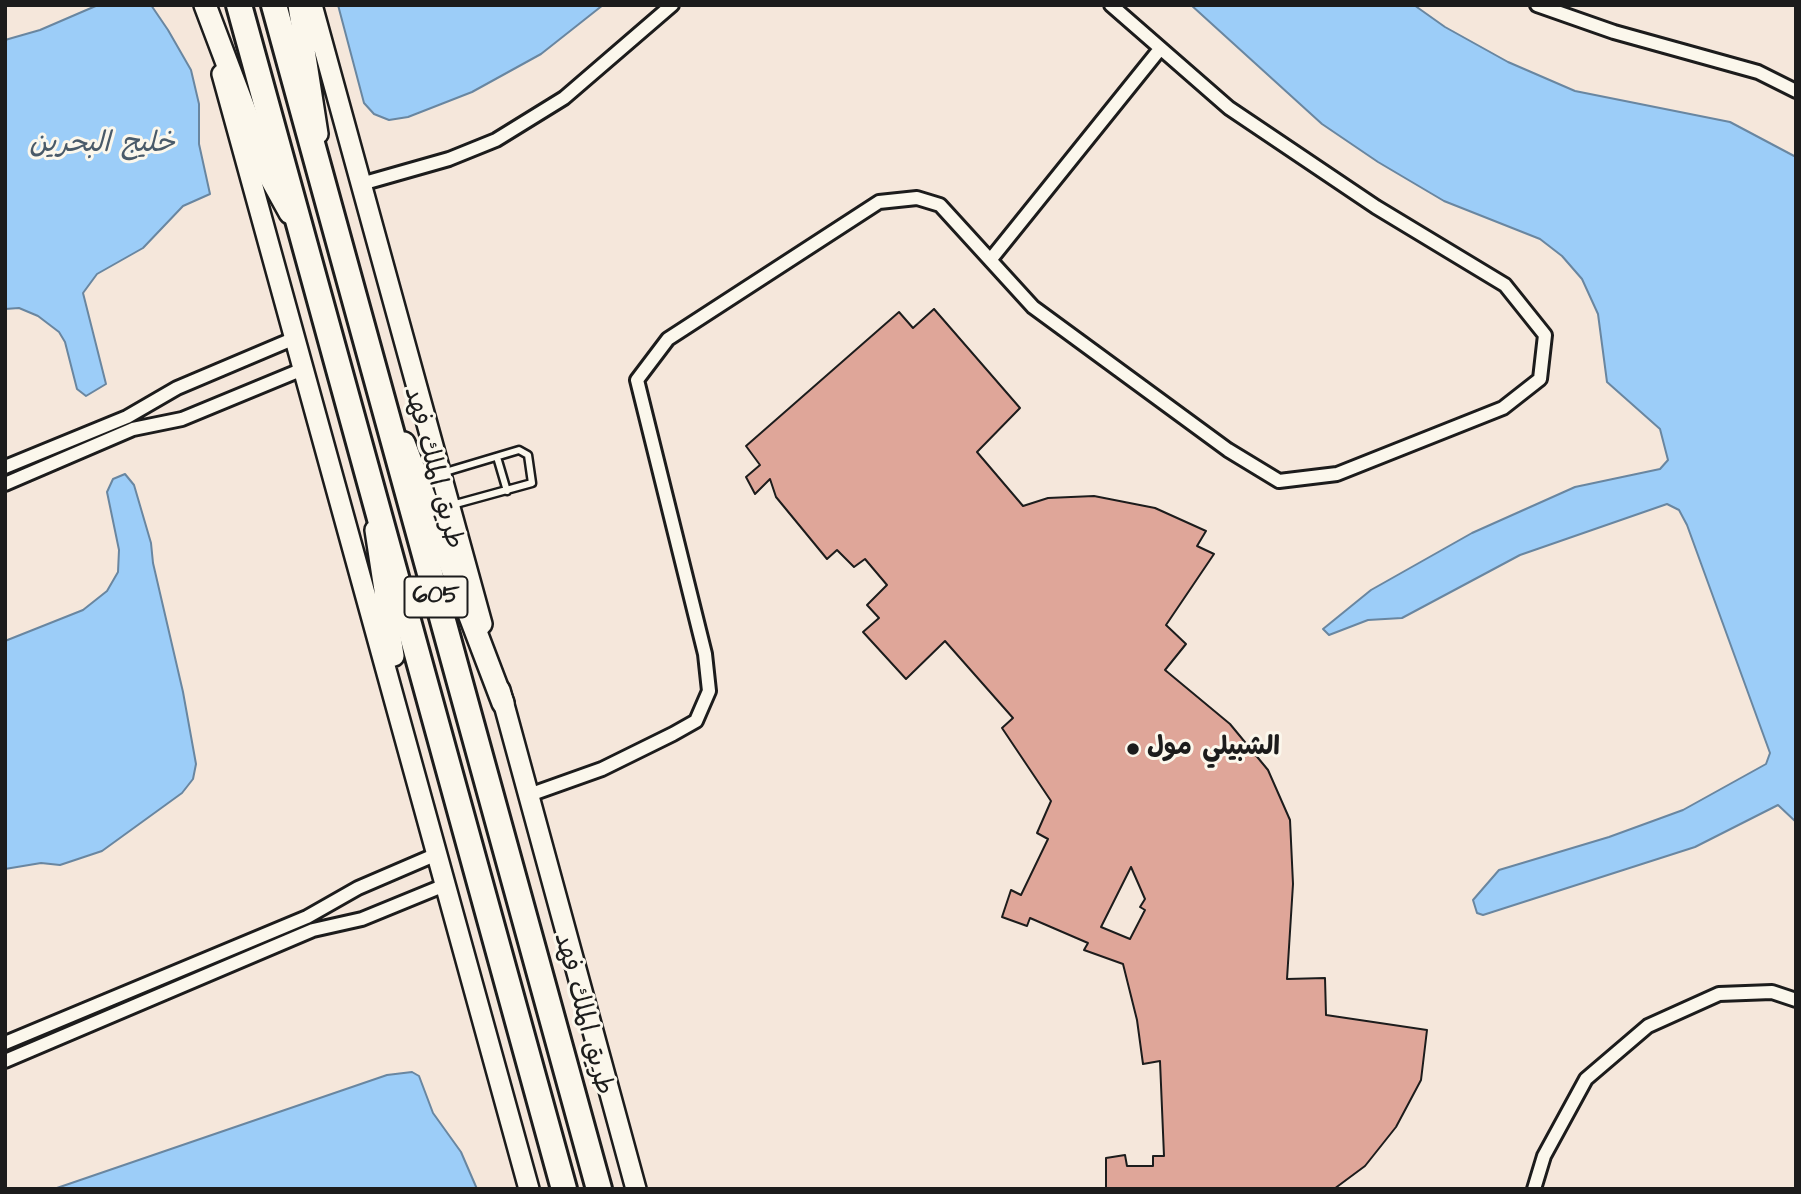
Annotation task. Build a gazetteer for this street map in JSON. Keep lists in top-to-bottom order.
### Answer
{
  "streets": {
    "highway": ["طريق الملك فهد", "605"]
  },
  "water": ["خليج البحرين"],
  "places": ["الشبيلي مول"]
}
